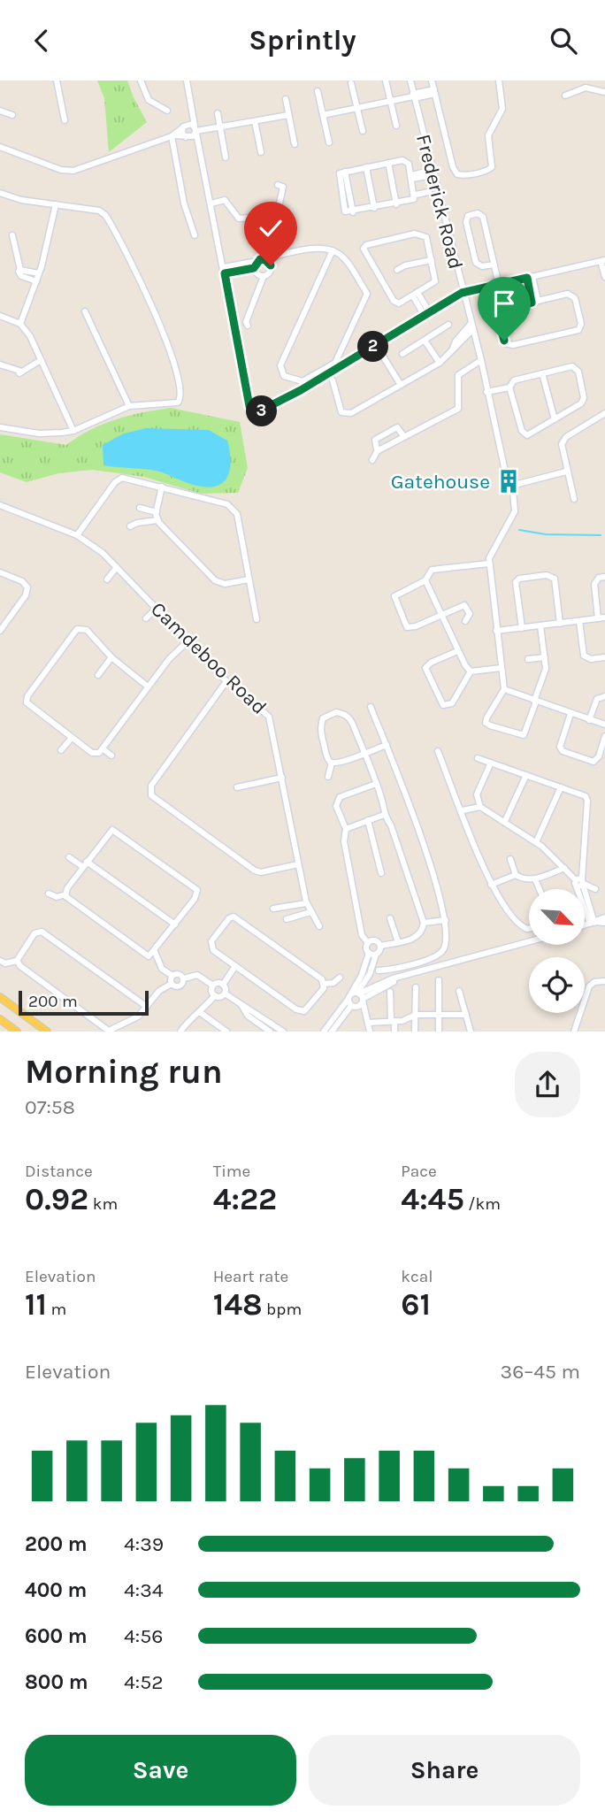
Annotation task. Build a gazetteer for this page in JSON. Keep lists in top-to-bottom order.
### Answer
{
  "streets": {
    "street": ["Frederick Road", "Camdeboo Road"]
  },
  "places": {
    "building": ["Gatehouse"]
  },
  "scale_bar": "200 m",
  "north": "bottom right",
  "page": {
    "header": "Sprintly",
    "pins": ["2", "3"],
    "scale": "200 m",
    "heading": ["Morning run", "07:58"],
    "stats": [
      ["Distance", "0.92 km"],
      ["Time", "4:22"],
      ["Pace", "4:45 /km"],
      ["Elevation", "11 m"],
      ["Heart rate", "148 bpm"],
      ["kcal", "61"]
    ],
    "chart": ["Elevation", "36–45 m"],
    "list": [
      {
        "name": "200 m",
        "note": "4:39"
      },
      {
        "name": "400 m",
        "note": "4:34"
      },
      {
        "name": "600 m",
        "note": "4:56"
      },
      {
        "name": "800 m",
        "note": "4:52"
      }
    ],
    "buttons": ["Save", "Share"]
  }
}
